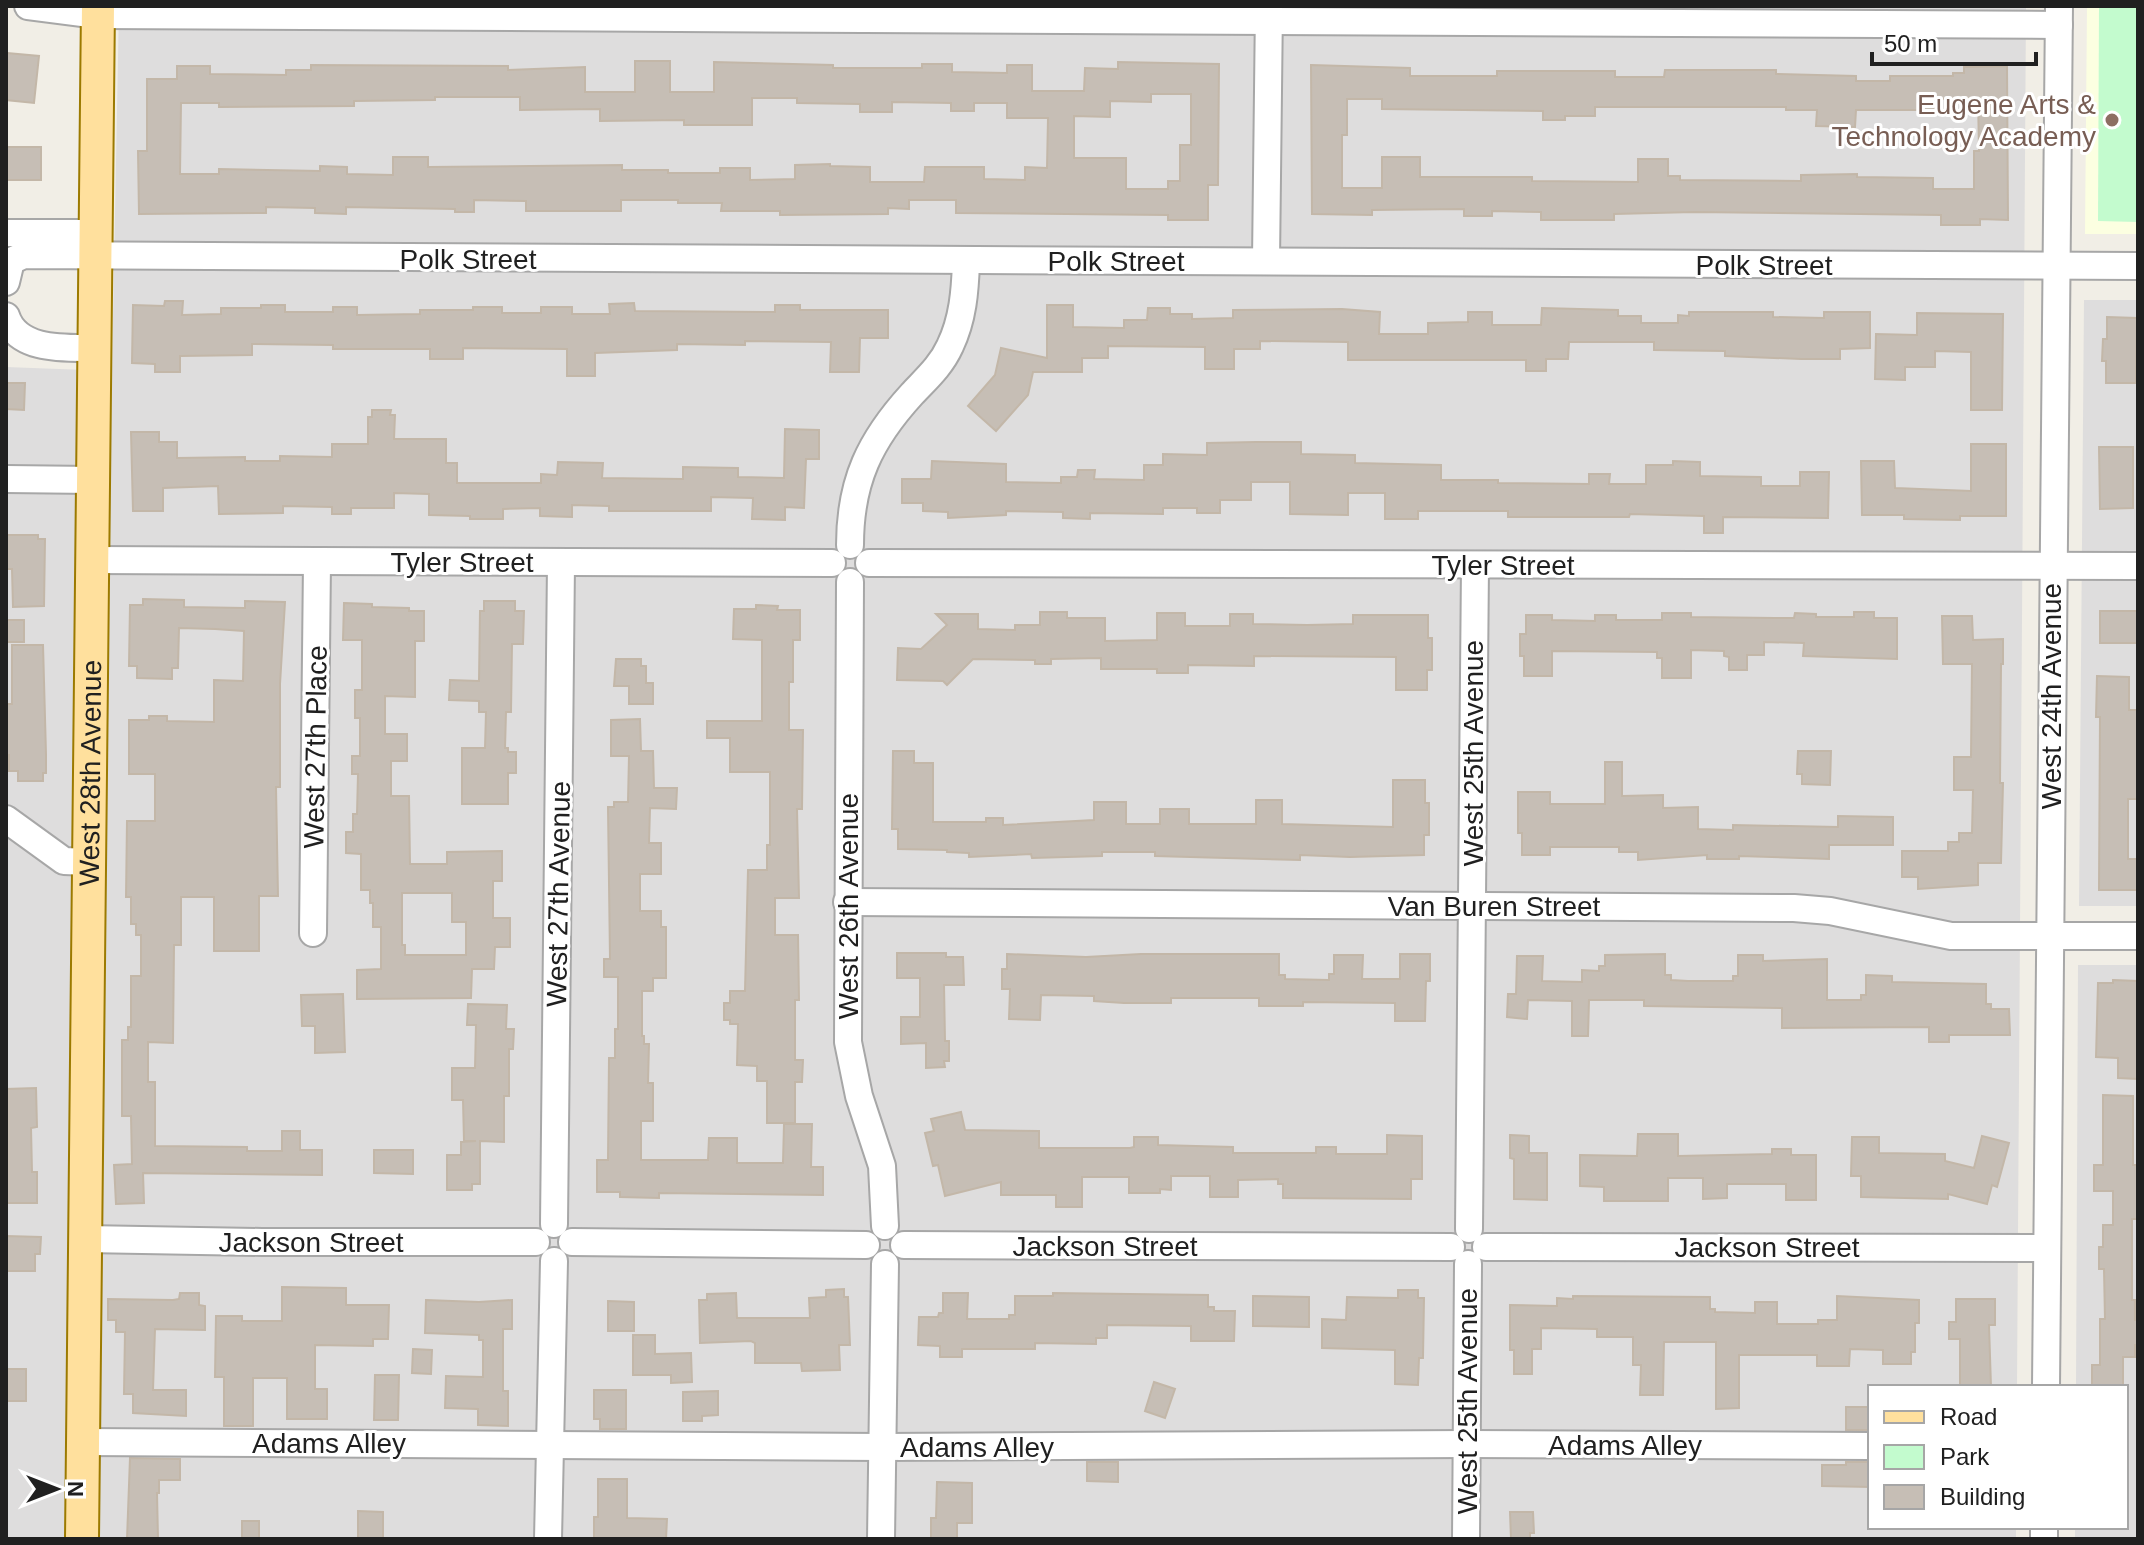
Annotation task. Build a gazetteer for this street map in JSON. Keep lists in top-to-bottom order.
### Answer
{
  "streets": {
    "main road": ["West 28th Avenue"],
    "street": [
      "Polk Street",
      "Tyler Street",
      "West 24th Avenue",
      "West 27th Place",
      "West 25th Avenue",
      "West 27th Avenue",
      "West 26th Avenue",
      "Van Buren Street",
      "Jackson Street",
      "Adams Alley"
    ]
  },
  "crossings": [
    ["Polk Street", "West 24th Avenue"],
    ["Polk Street", "West 28th Avenue"],
    ["Polk Street", "West 26th Avenue"],
    ["Tyler Street", "West 24th Avenue"],
    ["Tyler Street", "West 27th Place"],
    ["Tyler Street", "West 25th Avenue"],
    ["Tyler Street", "West 28th Avenue"],
    ["Tyler Street", "West 27th Avenue"],
    ["Tyler Street", "West 26th Avenue"],
    ["West 24th Avenue", "Van Buren Street"],
    ["West 24th Avenue", "Jackson Street"],
    ["West 25th Avenue", "Van Buren Street"],
    ["West 25th Avenue", "Jackson Street"],
    ["West 25th Avenue", "Adams Alley"],
    ["West 28th Avenue", "Jackson Street"],
    ["West 28th Avenue", "Adams Alley"],
    ["West 27th Avenue", "Jackson Street"],
    ["West 27th Avenue", "Adams Alley"],
    ["West 26th Avenue", "Van Buren Street"],
    ["West 26th Avenue", "Jackson Street"]
  ],
  "places": ["Eugene Arts & Technology Academy"],
  "legend": ["Road", "Park", "Building"],
  "scale_bar": "50 m",
  "north": "right"
}
